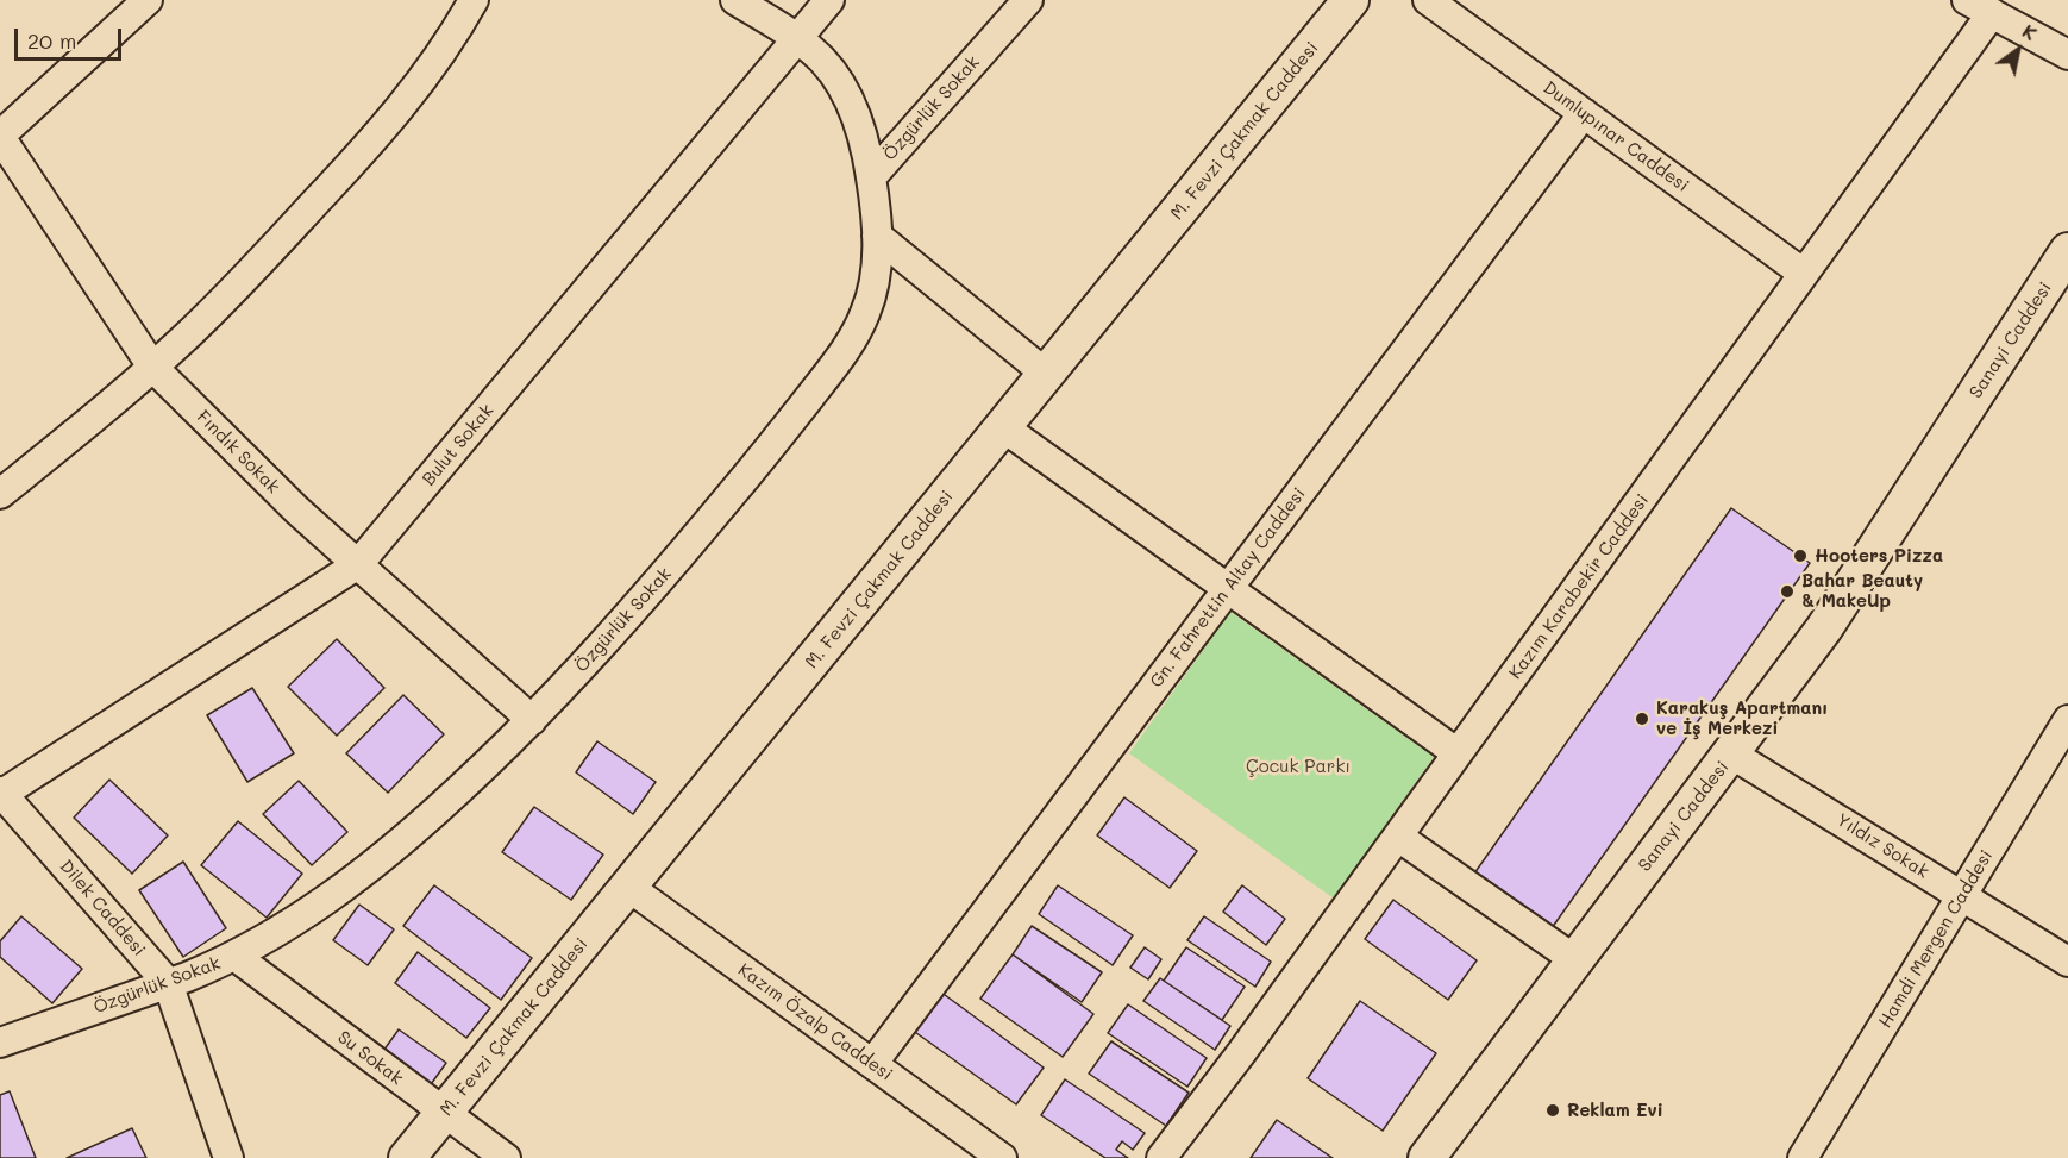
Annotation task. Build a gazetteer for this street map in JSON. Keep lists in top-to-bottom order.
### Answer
{
  "streets": {
    "street": [
      "Özgürlük Sokak",
      "M. Fevzi Çakmak Caddesi",
      "Dumlupınar Caddesi",
      "Sanayi Caddesi",
      "Bulut Sokak",
      "Fındık Sokak",
      "Kazım Karabekir Caddesi",
      "Gn. Fahrettin Altay Caddesi",
      "Yıldız Sokak",
      "Dilek Caddesi",
      "Hamdi Mergen Caddesi",
      "Kazım Özalp Caddesi",
      "Su Sokak"
    ]
  },
  "crossings": [
    ["Özgürlük Sokak", "Fındık Sokak"],
    ["Özgürlük Sokak", "Dilek Caddesi"],
    ["Özgürlük Sokak", "Su Sokak"],
    ["M. Fevzi Çakmak Caddesi", "Kazım Özalp Caddesi"],
    ["M. Fevzi Çakmak Caddesi", "Su Sokak"],
    ["Dumlupınar Caddesi", "Kazım Karabekir Caddesi"],
    ["Dumlupınar Caddesi", "Gn. Fahrettin Altay Caddesi"],
    ["Sanayi Caddesi", "Yıldız Sokak"],
    ["Bulut Sokak", "Fındık Sokak"],
    ["Bulut Sokak", "Dilek Caddesi"],
    ["Gn. Fahrettin Altay Caddesi", "Kazım Özalp Caddesi"],
    ["Yıldız Sokak", "Hamdi Mergen Caddesi"]
  ],
  "parks": ["Çocuk Parkı"],
  "places": [
    "Hooters Pizza",
    "Bahar Beauty & MakeUp",
    "Karakuş Apartmanı ve İş Merkezi",
    "Reklam Evi"
  ],
  "scale_bar": "20 m",
  "north": "top right"
}
